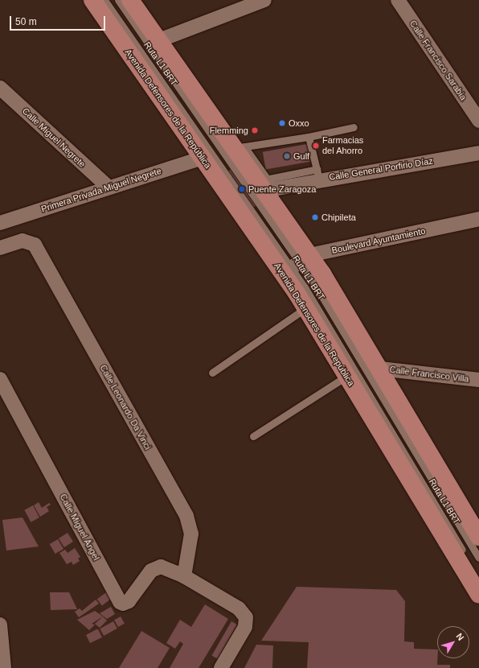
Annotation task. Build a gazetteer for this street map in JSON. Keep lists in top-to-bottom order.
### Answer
{
  "streets": {
    "main road": ["Avenida Defensores de la República"],
    "street": [
      "Calle Francisco Sarabia",
      "Calle Miguel Negrete",
      "Calle General Porfirio Díaz",
      "Primera Privada Miguel Negrete",
      "Boulevard Ayuntamiento",
      "Calle Francisco Villa",
      "Calle Leonardo Da Vinci",
      "Calle Miguel Ángel"
    ],
    "lane": ["Ruta L1 BRT"]
  },
  "crossings": [
    ["Ruta L1 BRT", "Avenida Defensores de la República"],
    ["Ruta L1 BRT", "Boulevard Ayuntamiento"],
    ["Avenida Defensores de la República", "Calle General Porfirio Díaz"],
    ["Avenida Defensores de la República", "Primera Privada Miguel Negrete"],
    ["Avenida Defensores de la República", "Boulevard Ayuntamiento"],
    ["Avenida Defensores de la República", "Calle Francisco Villa"],
    ["Calle Miguel Negrete", "Primera Privada Miguel Negrete"],
    ["Calle Leonardo Da Vinci", "Calle Miguel Ángel"]
  ],
  "places": [
    "Oxxo",
    "Flemming",
    "Farmacias del Ahorro",
    "Gulf",
    "Puente Zaragoza",
    "Chipileta"
  ],
  "scale_bar": "50 m",
  "north": "top right"
}
